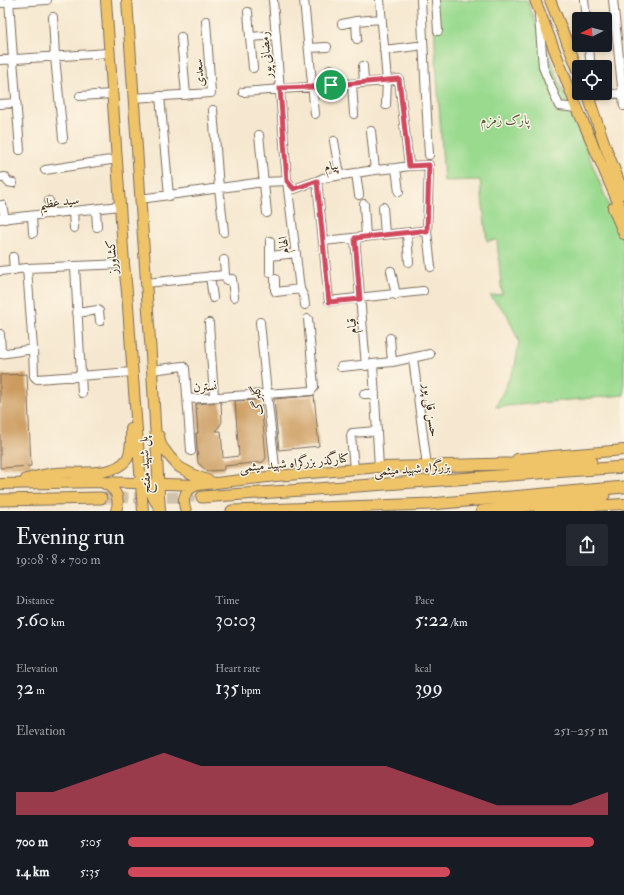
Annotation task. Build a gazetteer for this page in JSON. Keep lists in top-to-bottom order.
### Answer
{
  "streets": {
    "highway": ["بزرگراه شهید میثمی"],
    "main road": ["کشاورز", "کنارگذر بزرگراه شهید میثمی", "پل شهید مفتح"],
    "street": [
      "رمضانی پور",
      "سعدی",
      "پیام",
      "سید عظیم",
      "الهام",
      "قیام",
      "نسترن",
      "گلبرگ",
      "حسن قلی پور"
    ]
  },
  "crossings": [
    ["رمضانی پور", "پیام"],
    ["رمضانی پور", "الهام"],
    ["پیام", "الهام"],
    ["سید عظیم", "کشاورز"],
    ["کشاورز", "کنارگذر بزرگراه شهید میثمی"],
    ["قیام", "کنارگذر بزرگراه شهید میثمی"],
    ["نسترن", "گلبرگ"],
    ["گلبرگ", "کنارگذر بزرگراه شهید میثمی"],
    ["حسن قلی پور", "کنارگذر بزرگراه شهید میثمی"],
    ["کنارگذر بزرگراه شهید میثمی", "پل شهید مفتح"]
  ],
  "parks": ["پارک زمزم"],
  "north": "left",
  "page": {
    "heading": ["Evening run", "19:08 · 8 × 700 m"],
    "stats": [
      ["Distance", "5.60 km"],
      ["Time", "30:03"],
      ["Pace", "5:22 /km"],
      ["Elevation", "32 m"],
      ["Heart rate", "135 bpm"],
      ["kcal", "399"]
    ],
    "chart": ["Elevation", "251–255 m"],
    "list": [
      {
        "name": "700 m",
        "note": "5:05"
      },
      {
        "name": "1.4 km",
        "note": "5:35"
      }
    ]
  }
}
